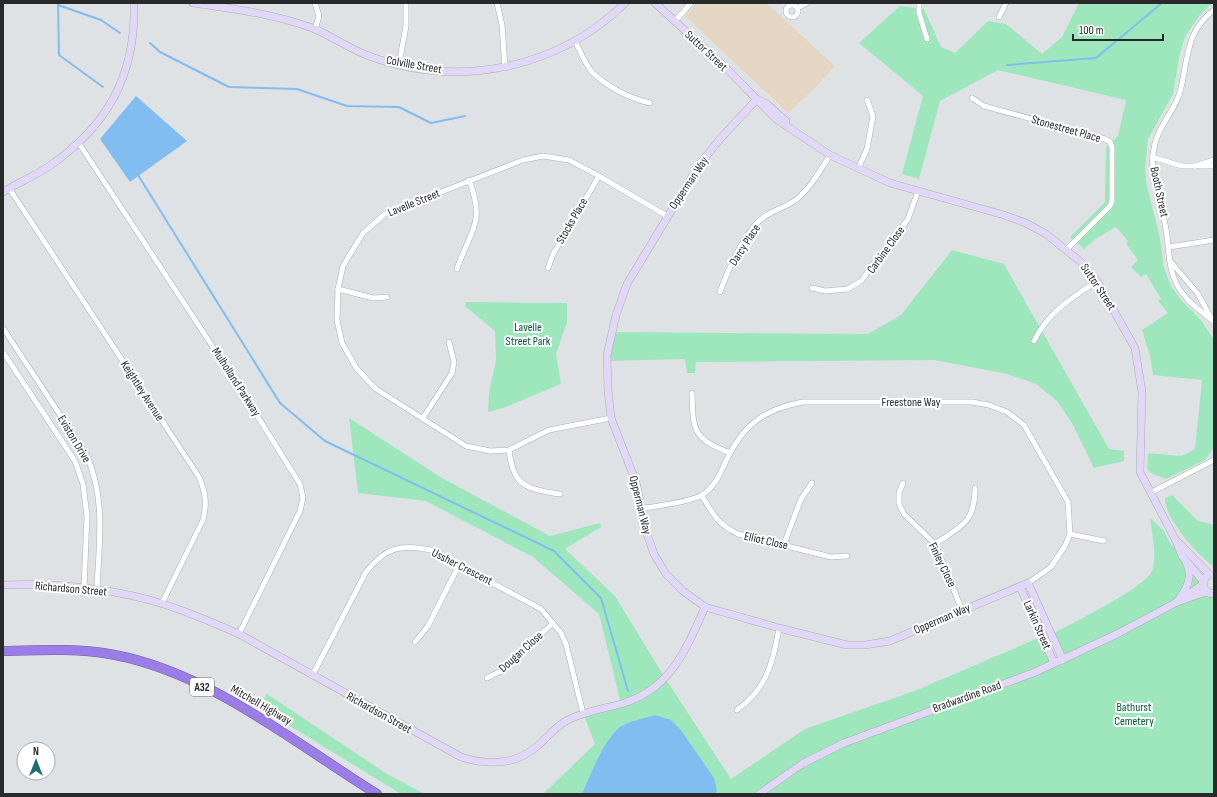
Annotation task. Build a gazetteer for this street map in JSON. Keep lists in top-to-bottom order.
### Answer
{
  "streets": {
    "highway": ["A32", "Mitchell Highway"],
    "street": [
      "Suttor Street",
      "Colville Street",
      "Stonestreet Place",
      "Opperman Way",
      "Booth Street",
      "Lavelle Street",
      "Stocks Place",
      "Darcy Place",
      "Carbine Close",
      "Mulholland Parkway",
      "Keightley Avenue",
      "Freestone Way",
      "Eviston Drive",
      "Elliot Close",
      "Finley Close",
      "Ussher Crescent",
      "Richardson Street",
      "Larkin Street",
      "Dougan Close",
      "Bradwardine Road"
    ]
  },
  "crossings": [
    ["Suttor Street", "Stonestreet Place"],
    ["Suttor Street", "Opperman Way"],
    ["Suttor Street", "Darcy Place"],
    ["Suttor Street", "Carbine Close"],
    ["Suttor Street", "Bradwardine Road"],
    ["Opperman Way", "Lavelle Street"],
    ["Opperman Way", "Freestone Way"],
    ["Opperman Way", "Finley Close"],
    ["Opperman Way", "Richardson Street"],
    ["Opperman Way", "Larkin Street"],
    ["Lavelle Street", "Stocks Place"],
    ["Mulholland Parkway", "Richardson Street"],
    ["Keightley Avenue", "Richardson Street"],
    ["Freestone Way", "Elliot Close"],
    ["Eviston Drive", "Richardson Street"],
    ["Ussher Crescent", "Richardson Street"],
    ["Ussher Crescent", "Dougan Close"],
    ["Larkin Street", "Bradwardine Road"]
  ],
  "parks": ["Lavelle Street Park", "Bathurst Cemetery"],
  "scale_bar": "100 m",
  "north": "top"
}
